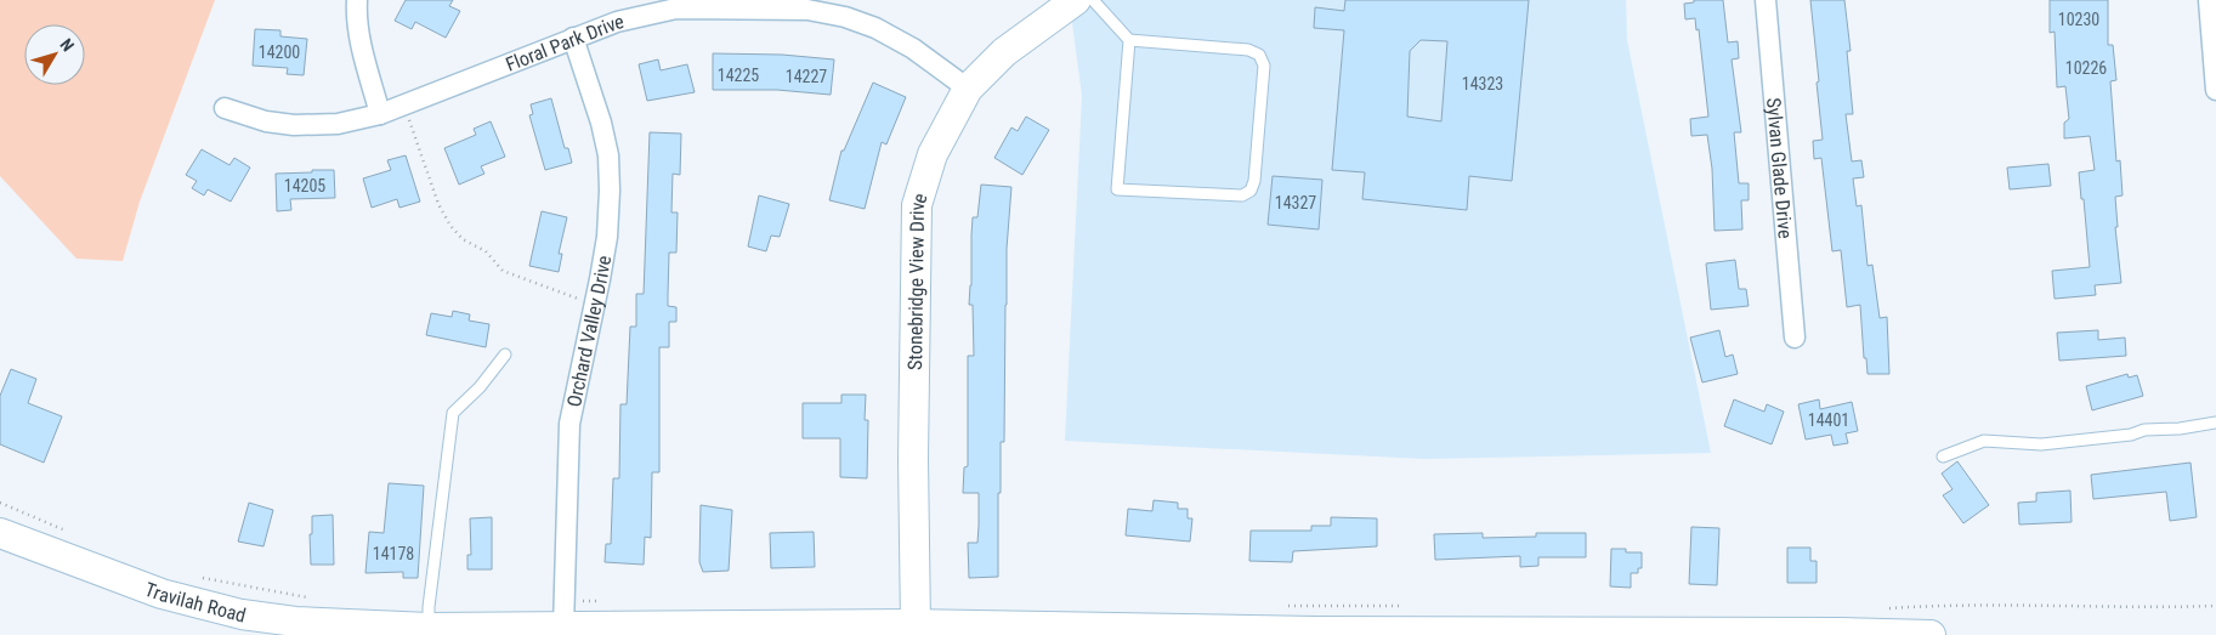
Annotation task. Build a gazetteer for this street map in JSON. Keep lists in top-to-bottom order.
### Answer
{
  "streets": {
    "main road": ["Stonebridge View Drive", "Travilah Road"],
    "street": ["Floral Park Drive", "Sylvan Glade Drive", "Orchard Valley Drive"]
  },
  "crossings": [
    ["Floral Park Drive", "Stonebridge View Drive"],
    ["Floral Park Drive", "Orchard Valley Drive"],
    ["Stonebridge View Drive", "Travilah Road"],
    ["Orchard Valley Drive", "Travilah Road"]
  ],
  "house_numbers": [
    "10230",
    "14200",
    "10226",
    "14225",
    "14227",
    "14323",
    "14205",
    "14327",
    "14401",
    "14178"
  ],
  "north": "top right"
}
